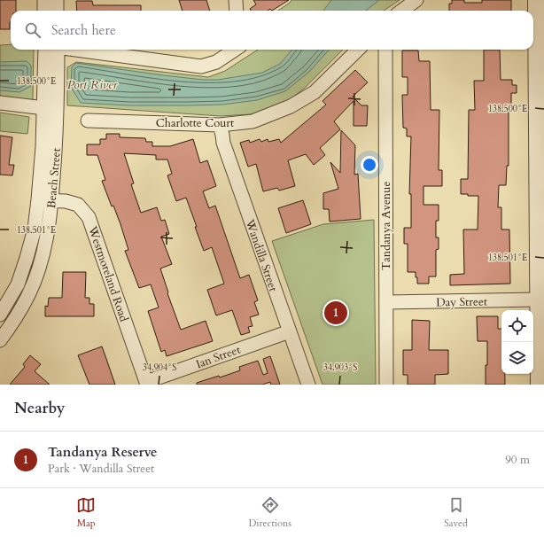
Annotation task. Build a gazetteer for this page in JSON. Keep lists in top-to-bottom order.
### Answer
{
  "streets": {
    "street": [
      "Charlotte Court",
      "Beach Street",
      "Tandanya Avenue",
      "Wandilla Street",
      "Westmoreland Road",
      "Day Street",
      "Ian Street"
    ]
  },
  "crossings": [
    ["Charlotte Court", "Wandilla Street"],
    ["Beach Street", "Westmoreland Road"],
    ["Tandanya Avenue", "Day Street"],
    ["Wandilla Street", "Ian Street"],
    ["Westmoreland Road", "Ian Street"]
  ],
  "water": ["Port River"],
  "page": {
    "search": "Search here",
    "pins": "1",
    "heading": "Nearby",
    "list": [
      {
        "mark": "1",
        "name": "Tandanya Reserve",
        "note": "Park · Wandilla Street",
        "value": "90 m"
      }
    ],
    "nav": ["Map", "Directions", "Saved"]
  },
  "coordinates": [
    "138.500°E",
    "138.501°E",
    "34.904°S",
    "34.903°S"
  ]
}
